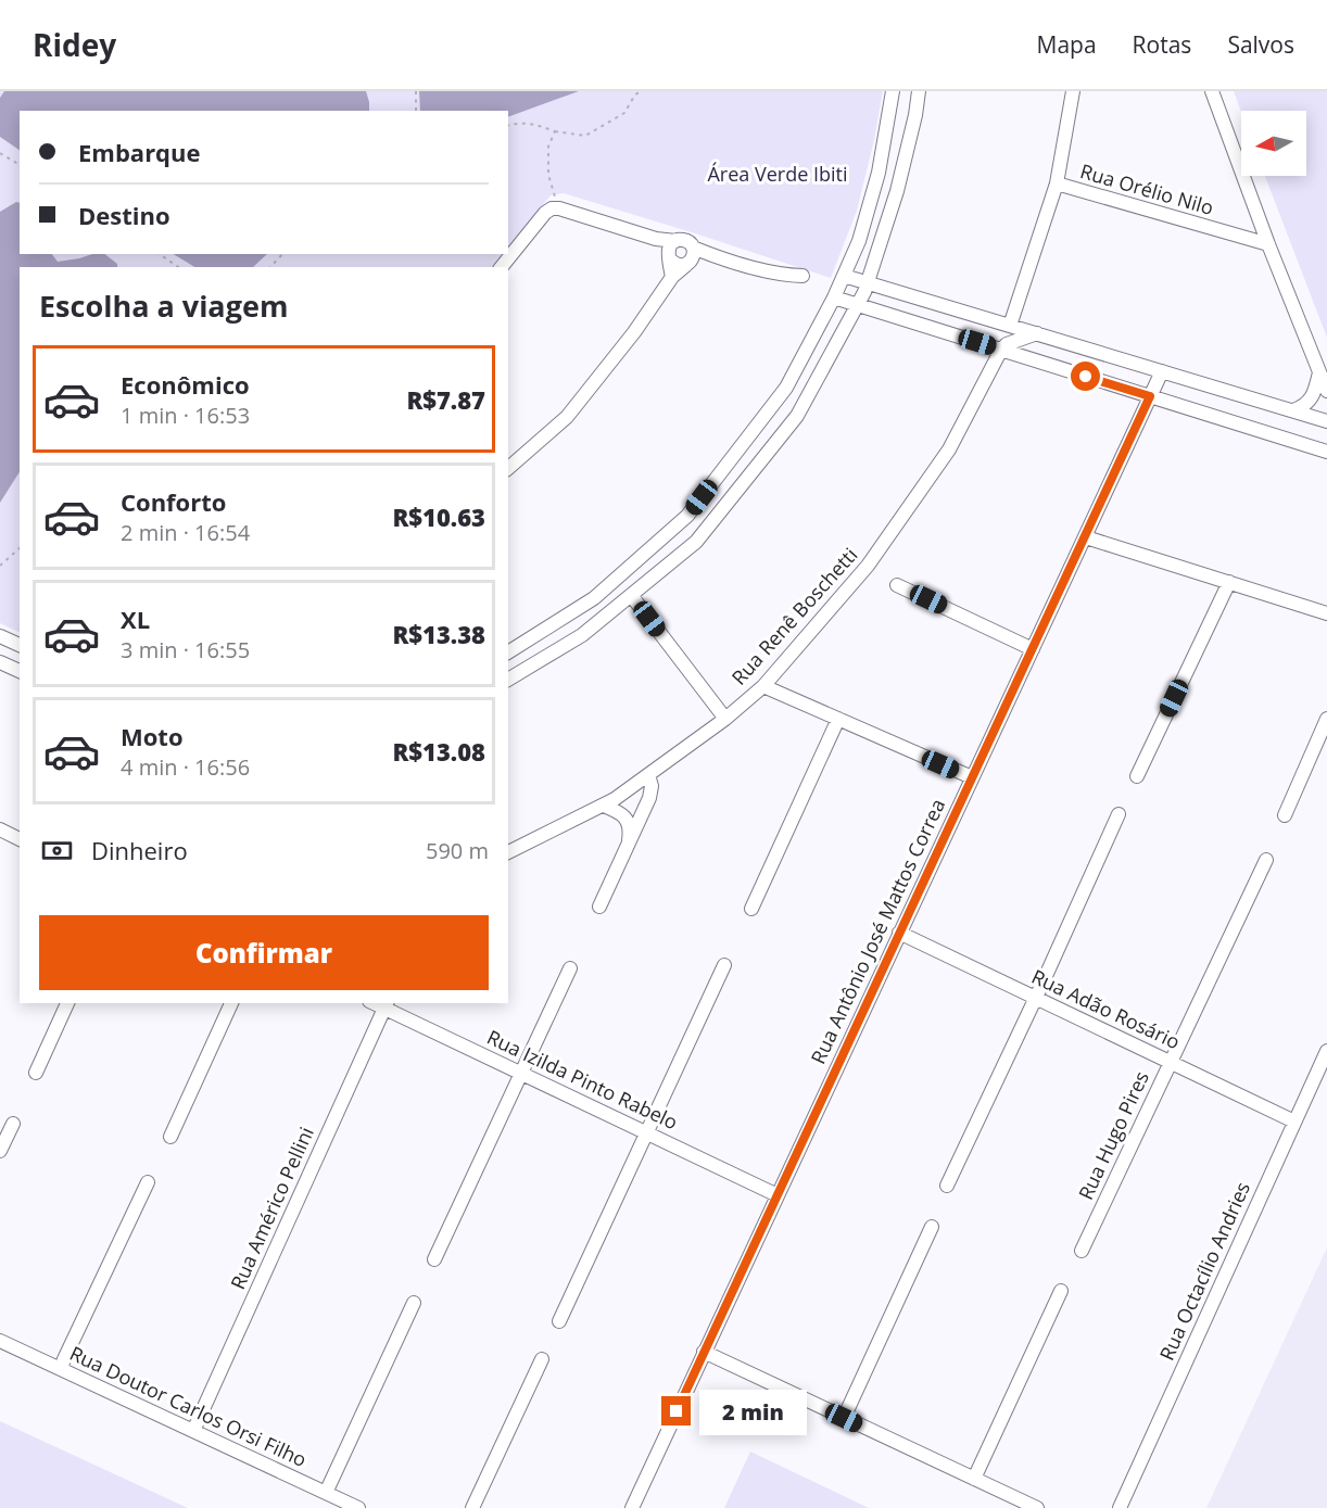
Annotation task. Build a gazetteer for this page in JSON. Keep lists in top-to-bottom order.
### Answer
{
  "streets": {
    "street": [
      "Rua Orélio Nilo",
      "Rua Renê Boschetti",
      "Rua Antônio José Mattos Correa",
      "Rua Adão Rosário",
      "Rua Izilda Pinto Rabelo",
      "Rua Hugo Pires",
      "Rua Américo Pellini",
      "Rua Octacílio Andries",
      "Rua Doutor Carlos Orsi Filho"
    ]
  },
  "crossings": [
    ["Rua Antônio José Mattos Correa", "Rua Adão Rosário"],
    ["Rua Antônio José Mattos Correa", "Rua Izilda Pinto Rabelo"],
    ["Rua Adão Rosário", "Rua Hugo Pires"],
    ["Rua Adão Rosário", "Rua Octacílio Andries"],
    ["Rua Izilda Pinto Rabelo", "Rua Américo Pellini"],
    ["Rua Américo Pellini", "Rua Doutor Carlos Orsi Filho"]
  ],
  "parks": ["Área Verde Ibiti"],
  "north": "left",
  "page": {
    "header": "Ridey",
    "nav": ["Mapa", "Rotas", "Salvos"],
    "banner": ["Embarque", "Destino"],
    "heading": "Escolha a viagem",
    "list": [
      {
        "name": "Econômico",
        "note": "1 min · 16:53",
        "value": "R$7.87"
      },
      {
        "name": "Conforto",
        "note": "2 min · 16:54",
        "value": "R$10.63"
      },
      {
        "name": "XL",
        "note": "3 min · 16:55",
        "value": "R$13.38"
      },
      {
        "name": "Moto",
        "note": "4 min · 16:56",
        "value": "R$13.08"
      }
    ],
    "pay": ["Dinheiro", "590 m"],
    "buttons": "Confirmar",
    "bubble": "2 min"
  }
}
